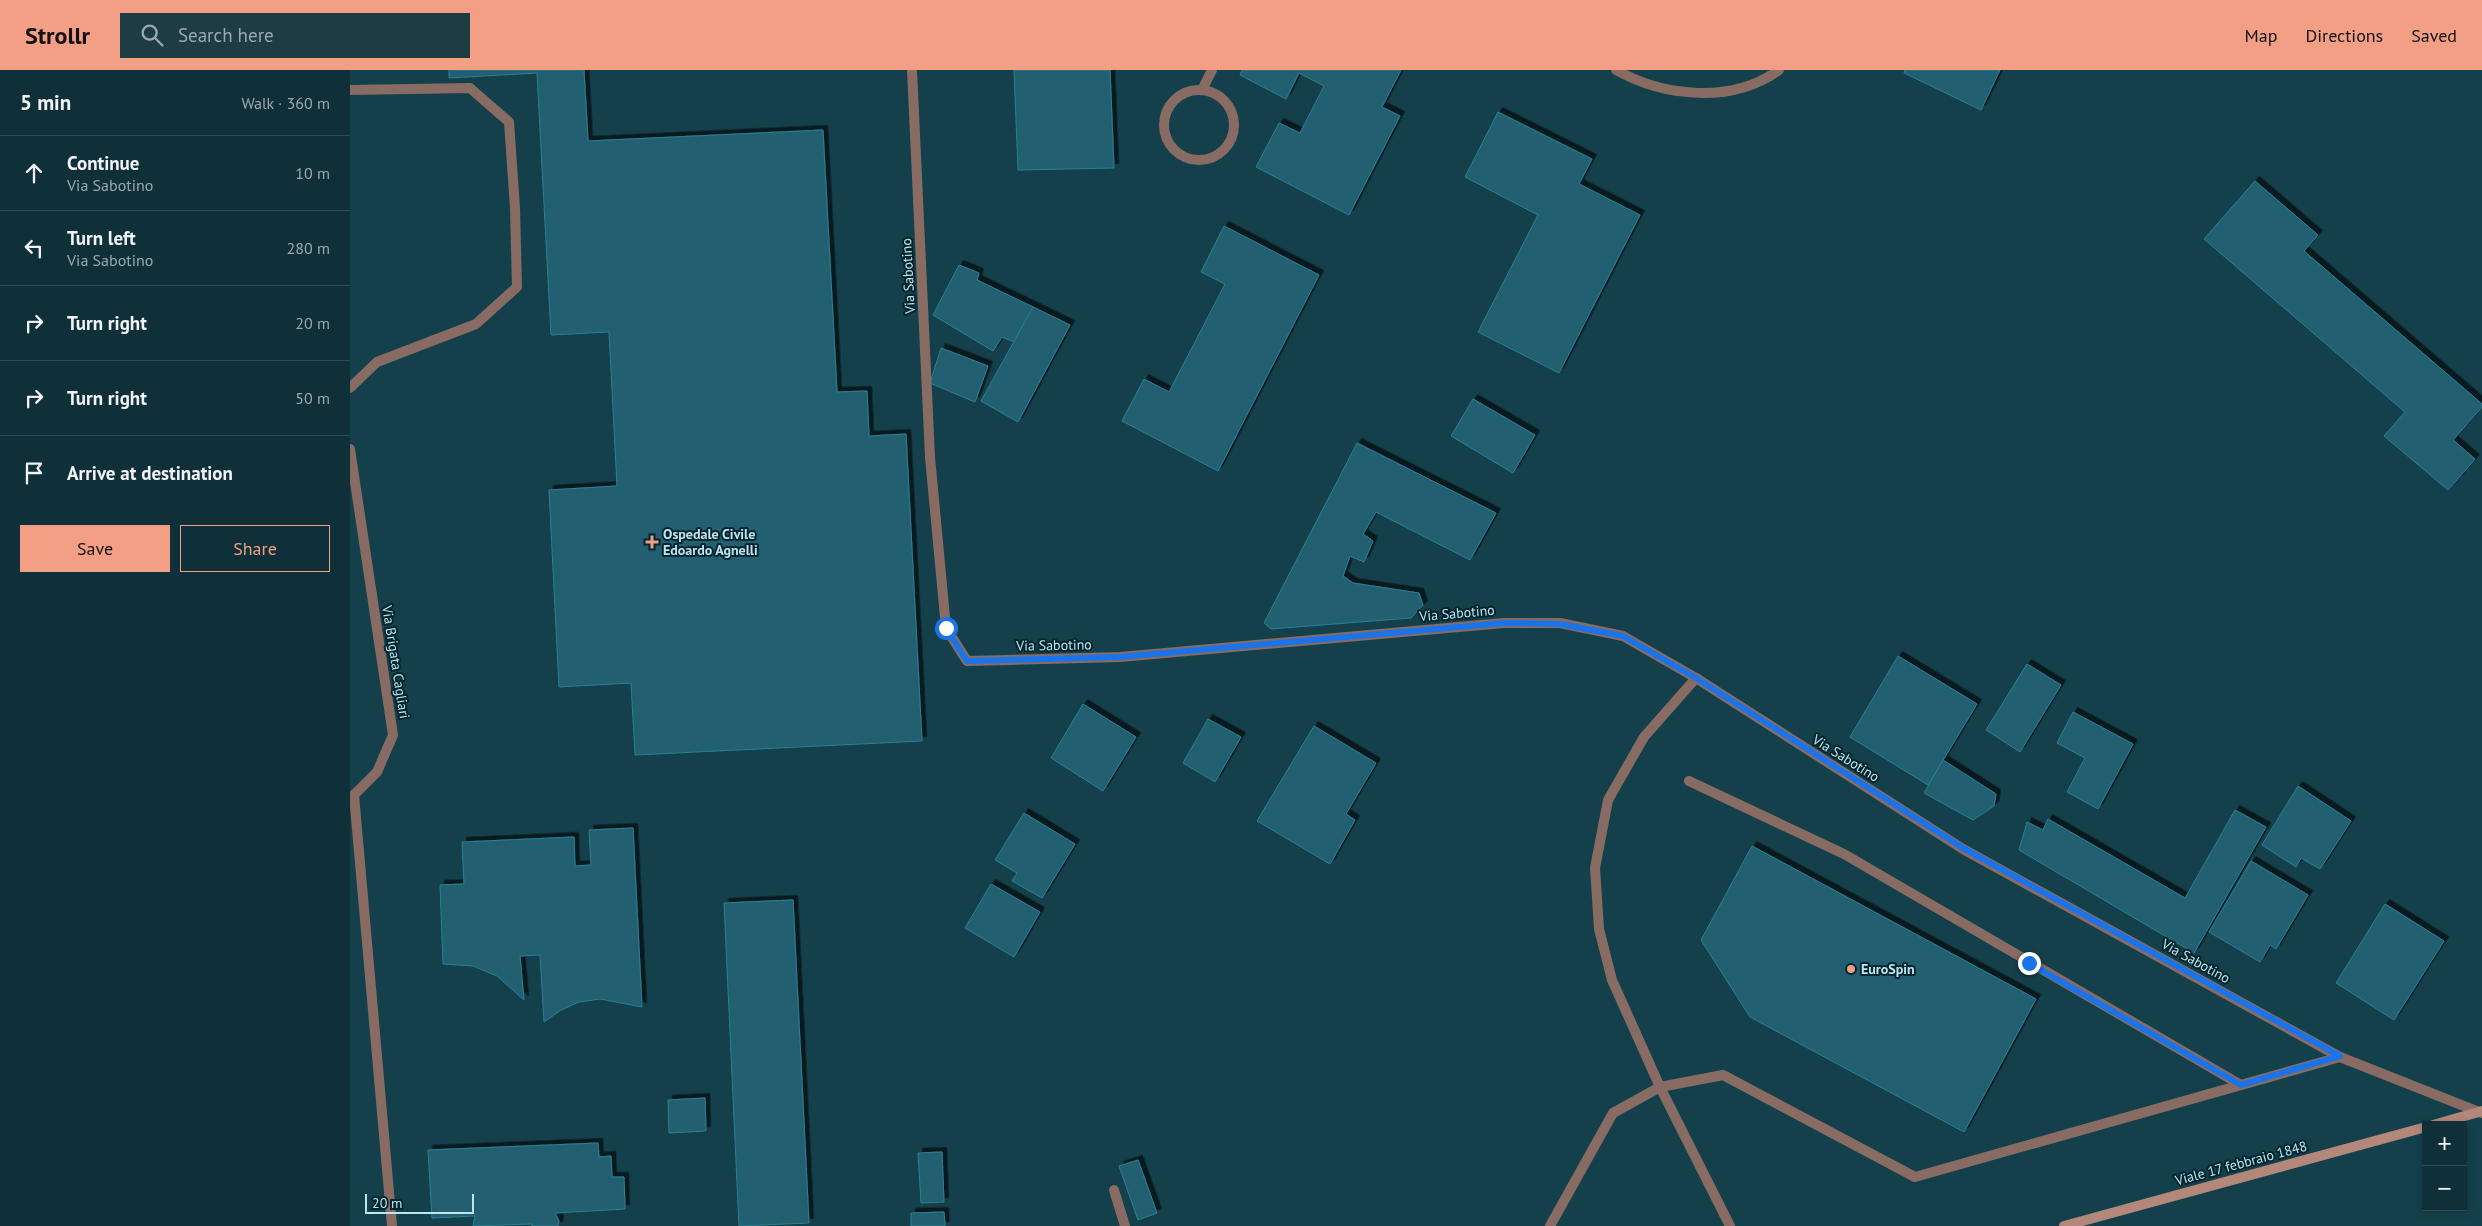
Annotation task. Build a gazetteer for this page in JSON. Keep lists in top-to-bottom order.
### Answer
{
  "streets": {
    "street": ["Via Sabotino", "Via Brigata Cagliari", "Viale 17 febbraio 1848"]
  },
  "places": {
    "health": ["Ospedale Civile Edoardo Agnelli"],
    "other": ["EuroSpin"]
  },
  "scale_bar": "20 m",
  "page": {
    "header": "Strollr",
    "search": "Search here",
    "nav": ["Map", "Directions", "Saved"],
    "heading": ["5 min", "Walk · 360 m"],
    "list": [
      ["Continue", "Via Sabotino", "10 m"],
      ["Turn left", "Via Sabotino", "280 m"],
      ["Turn right", "20 m"],
      ["Turn right", "50 m"],
      "Arrive at destination"
    ],
    "buttons": ["Save", "Share"],
    "map_buttons": ["+", "−"],
    "scale": "20 m"
  }
}
